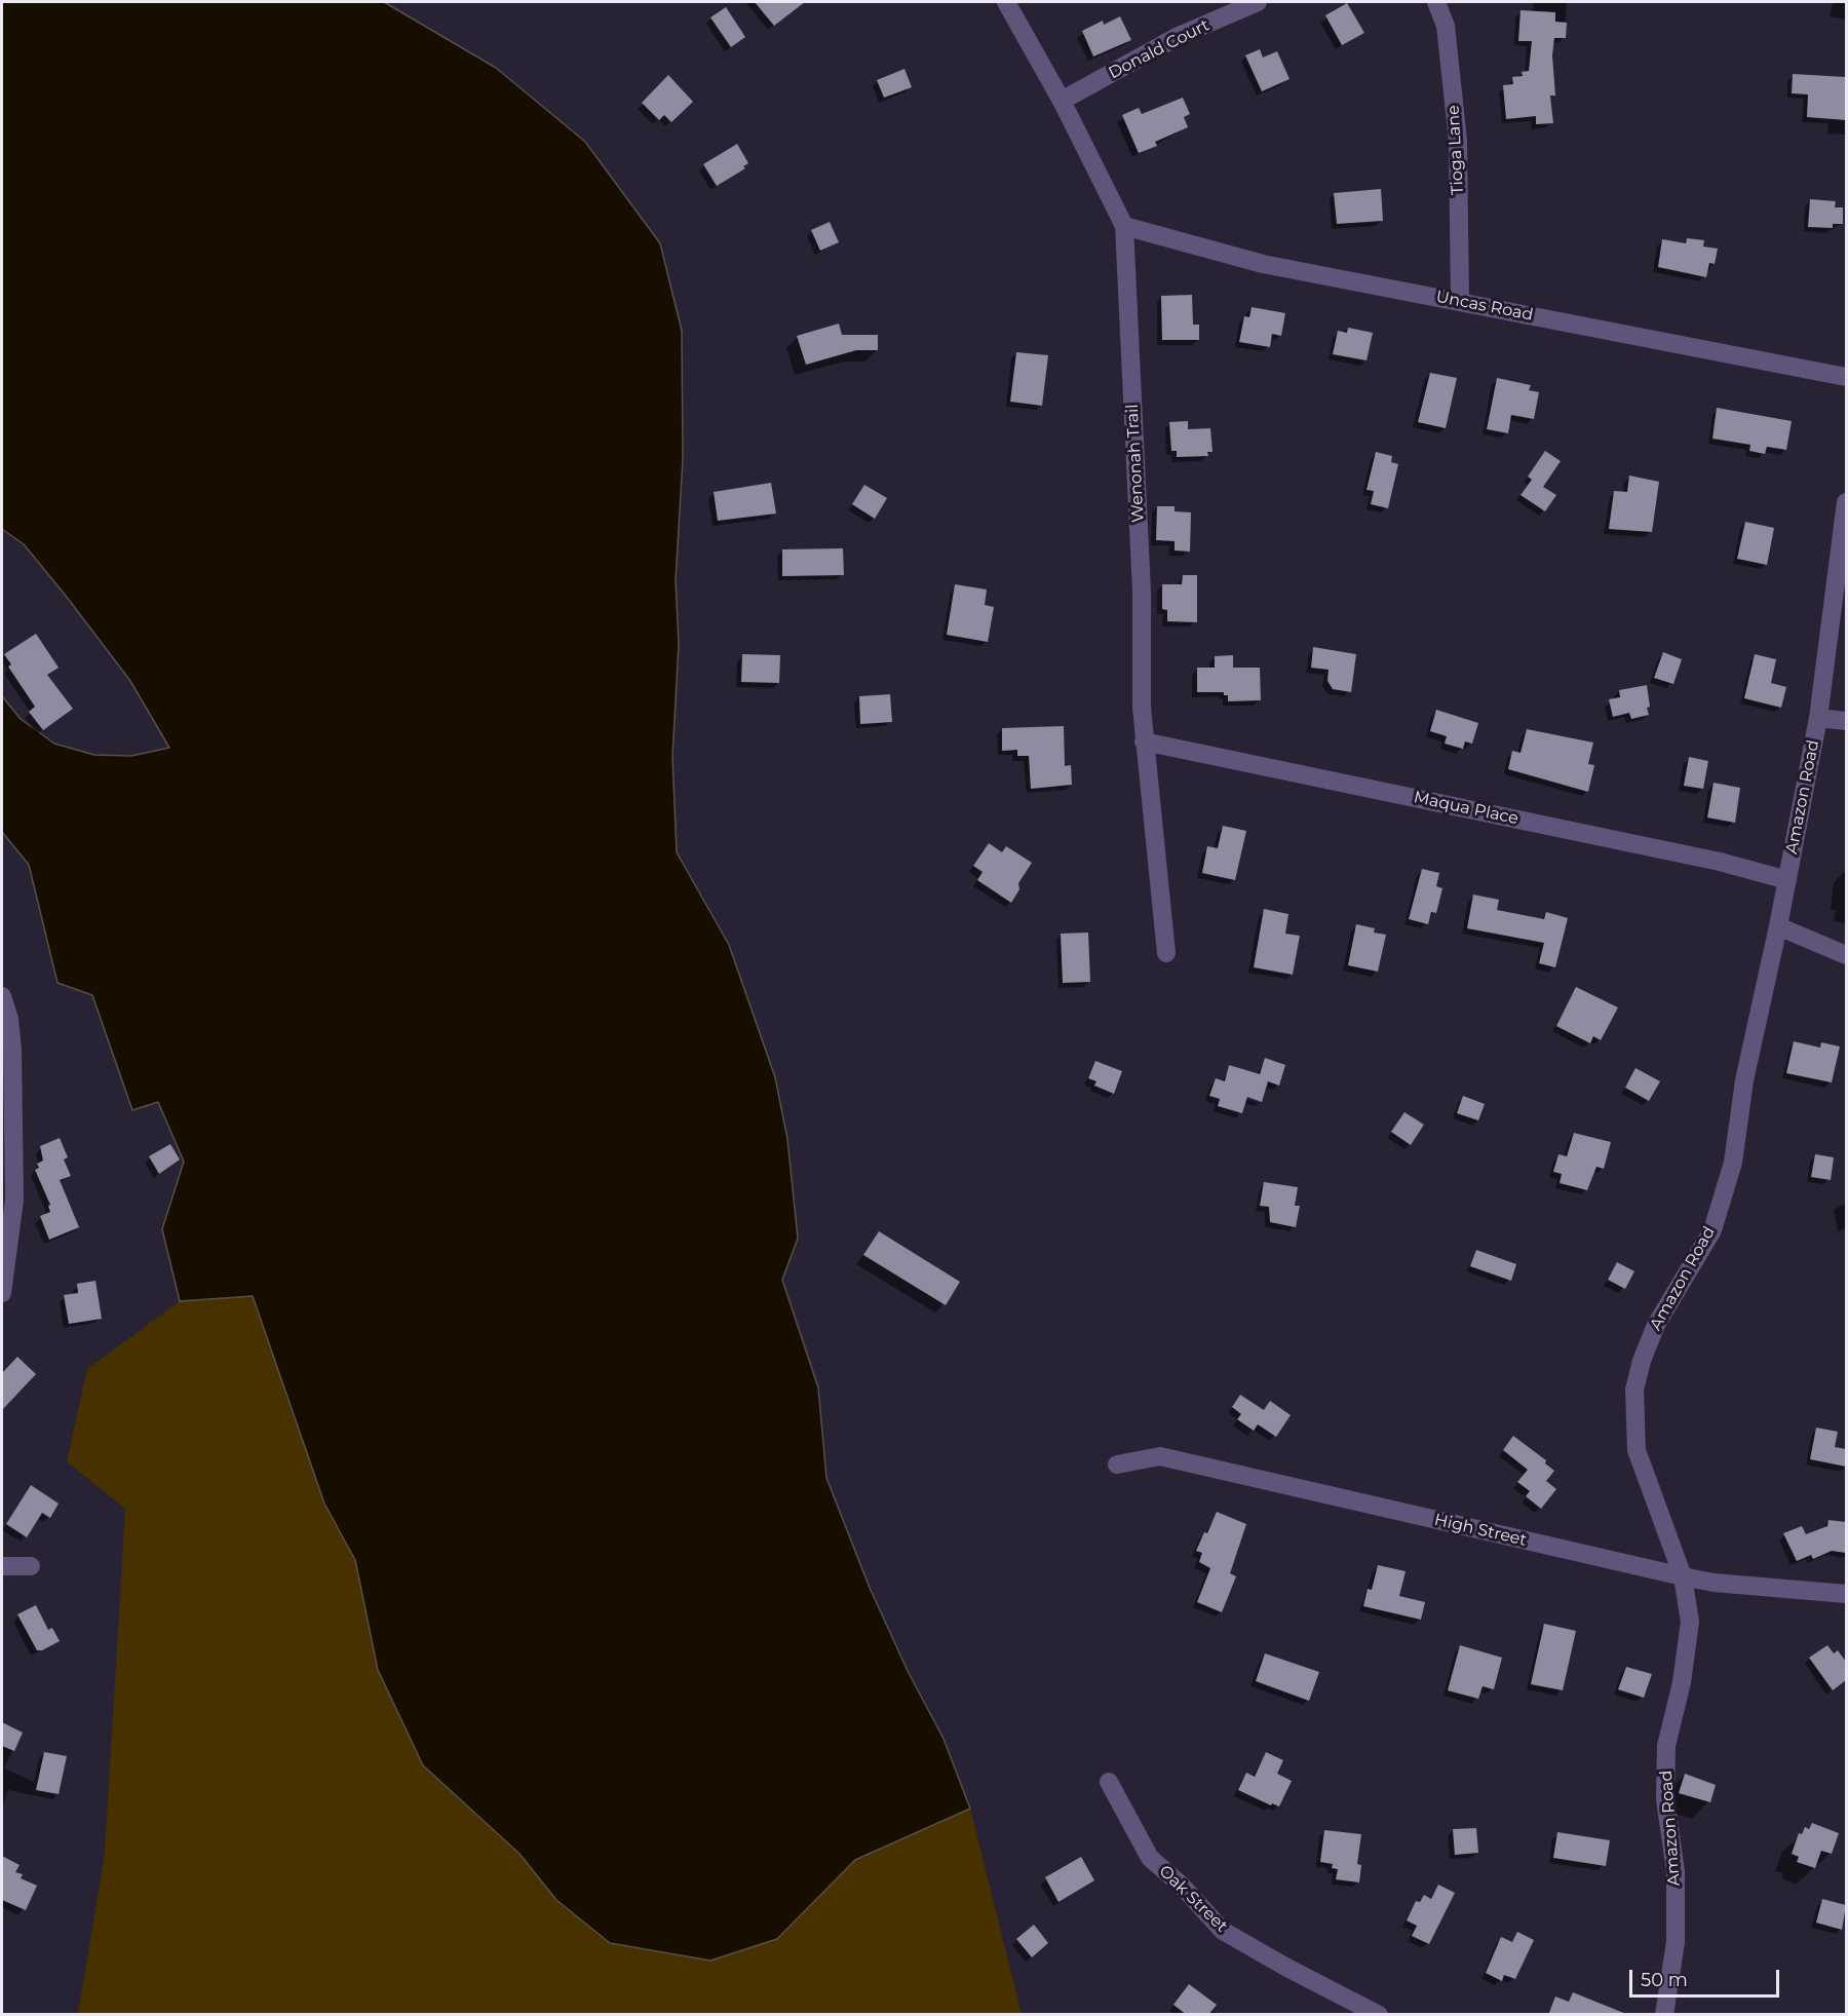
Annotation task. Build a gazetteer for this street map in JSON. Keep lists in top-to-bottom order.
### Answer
{
  "streets": {
    "street": [
      "Donald Court",
      "Tioga Lane",
      "Uncas Road",
      "Wenonah Trail",
      "Amazon Road",
      "Maqua Place",
      "High Street",
      "Oak Street"
    ]
  },
  "crossings": [
    ["Donald Court", "Wenonah Trail"],
    ["Tioga Lane", "Uncas Road"],
    ["Uncas Road", "Wenonah Trail"],
    ["Wenonah Trail", "Maqua Place"],
    ["Amazon Road", "Maqua Place"],
    ["Amazon Road", "High Street"]
  ],
  "scale_bar": "50 m"
}
